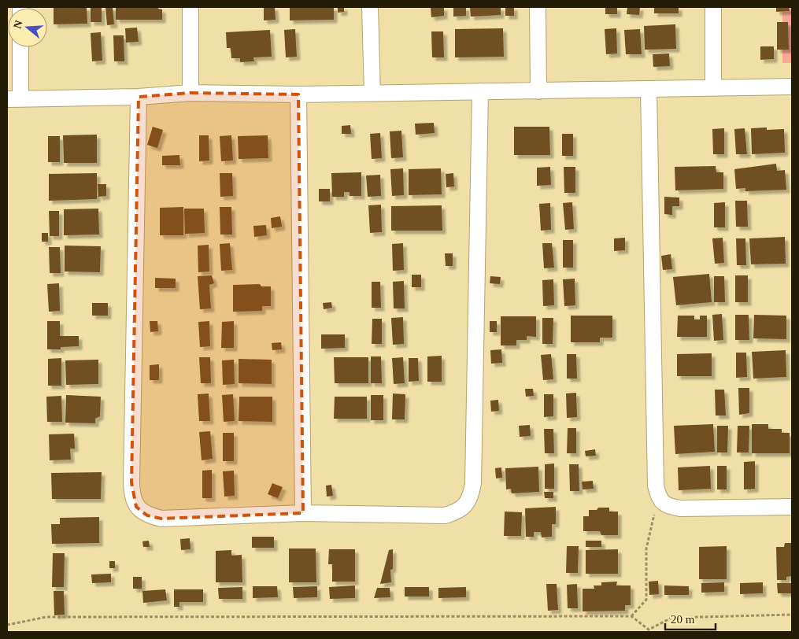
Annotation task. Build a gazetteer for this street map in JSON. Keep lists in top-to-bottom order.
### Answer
{
  "scale_bar": "20 m",
  "north": "left"
}
